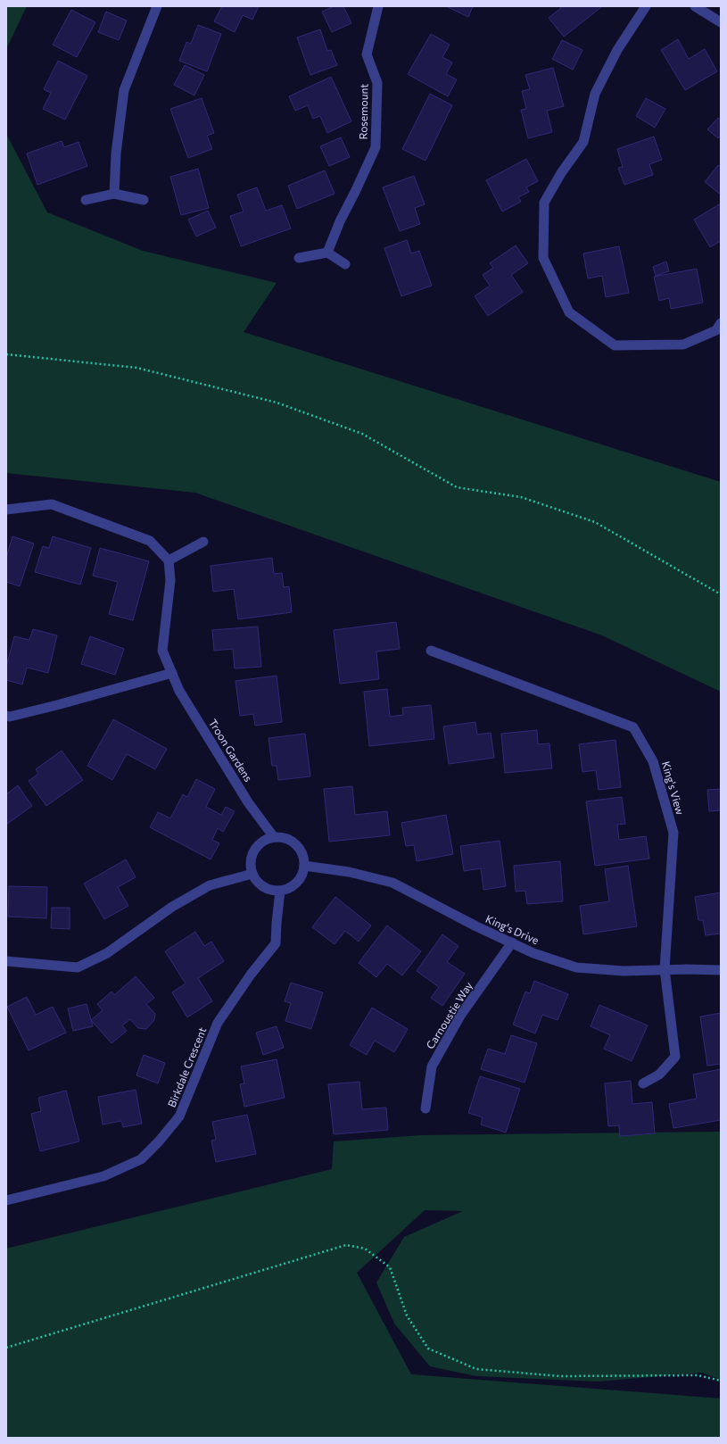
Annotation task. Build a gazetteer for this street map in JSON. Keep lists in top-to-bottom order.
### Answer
{
  "streets": {
    "street": [
      "Rosemount",
      "Troon Gardens",
      "King's View",
      "King's Drive",
      "Carnoustie Way",
      "Birkdale Crescent"
    ]
  },
  "crossings": [
    ["Troon Gardens", "King's Drive"],
    ["Troon Gardens", "Birkdale Crescent"],
    ["King's View", "King's Drive"],
    ["King's Drive", "Carnoustie Way"],
    ["King's Drive", "Birkdale Crescent"]
  ]
}
